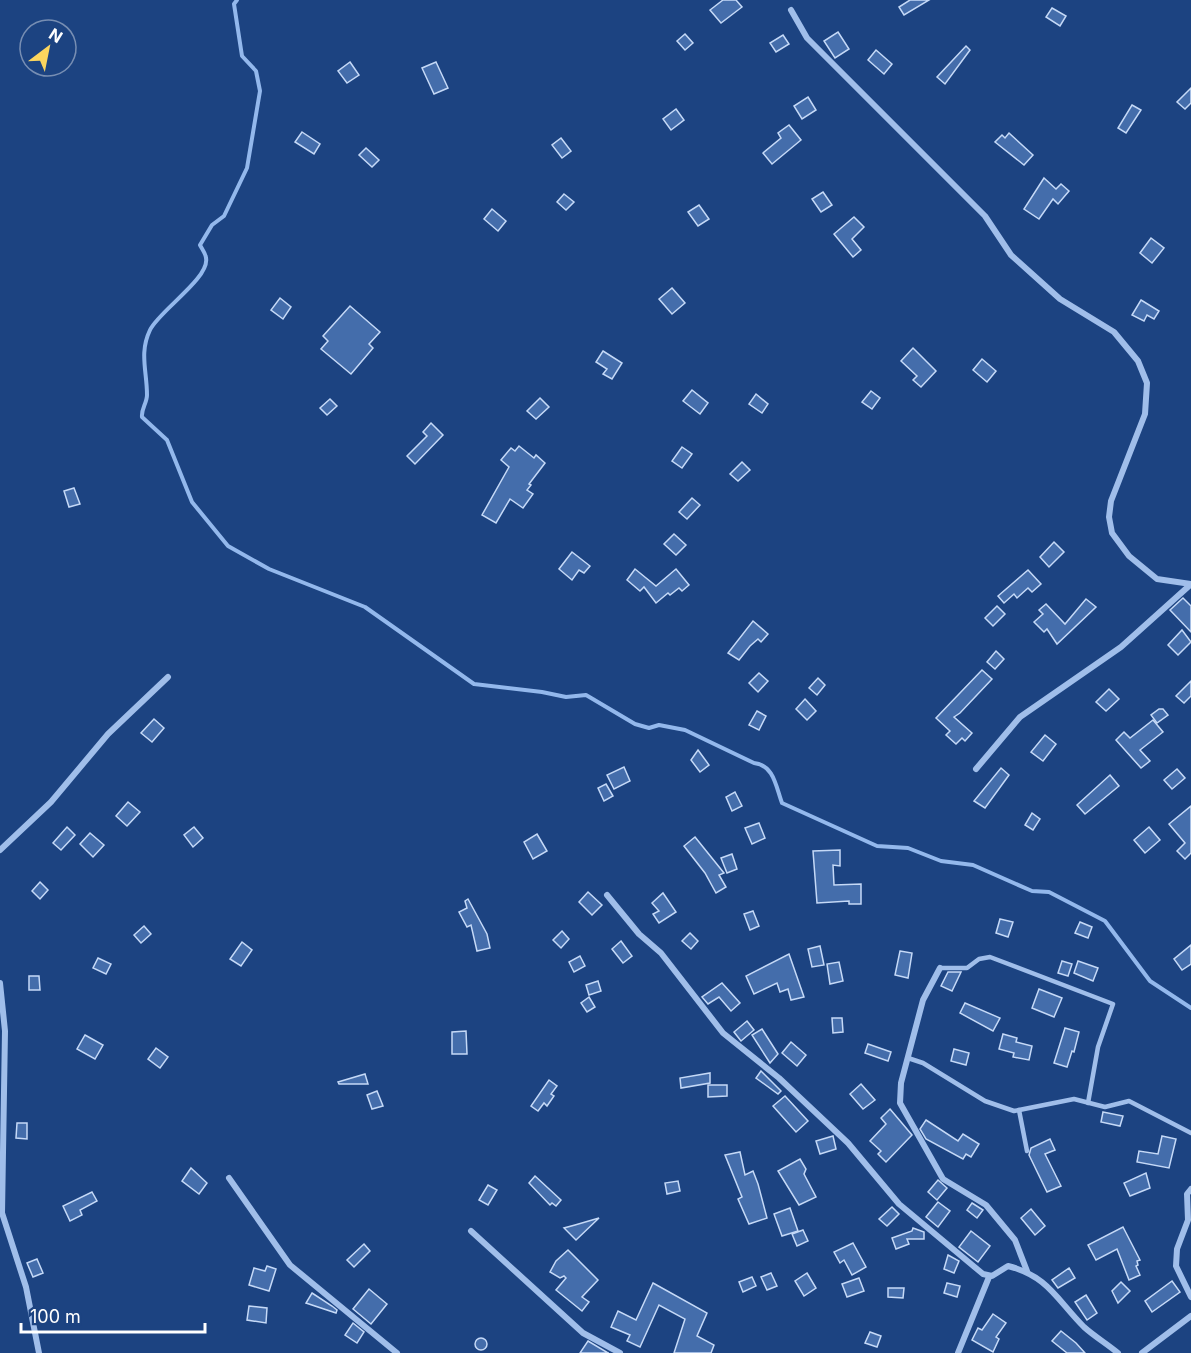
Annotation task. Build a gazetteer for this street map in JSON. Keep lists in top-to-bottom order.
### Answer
{
  "scale_bar": "100 m",
  "north": "top right"
}
